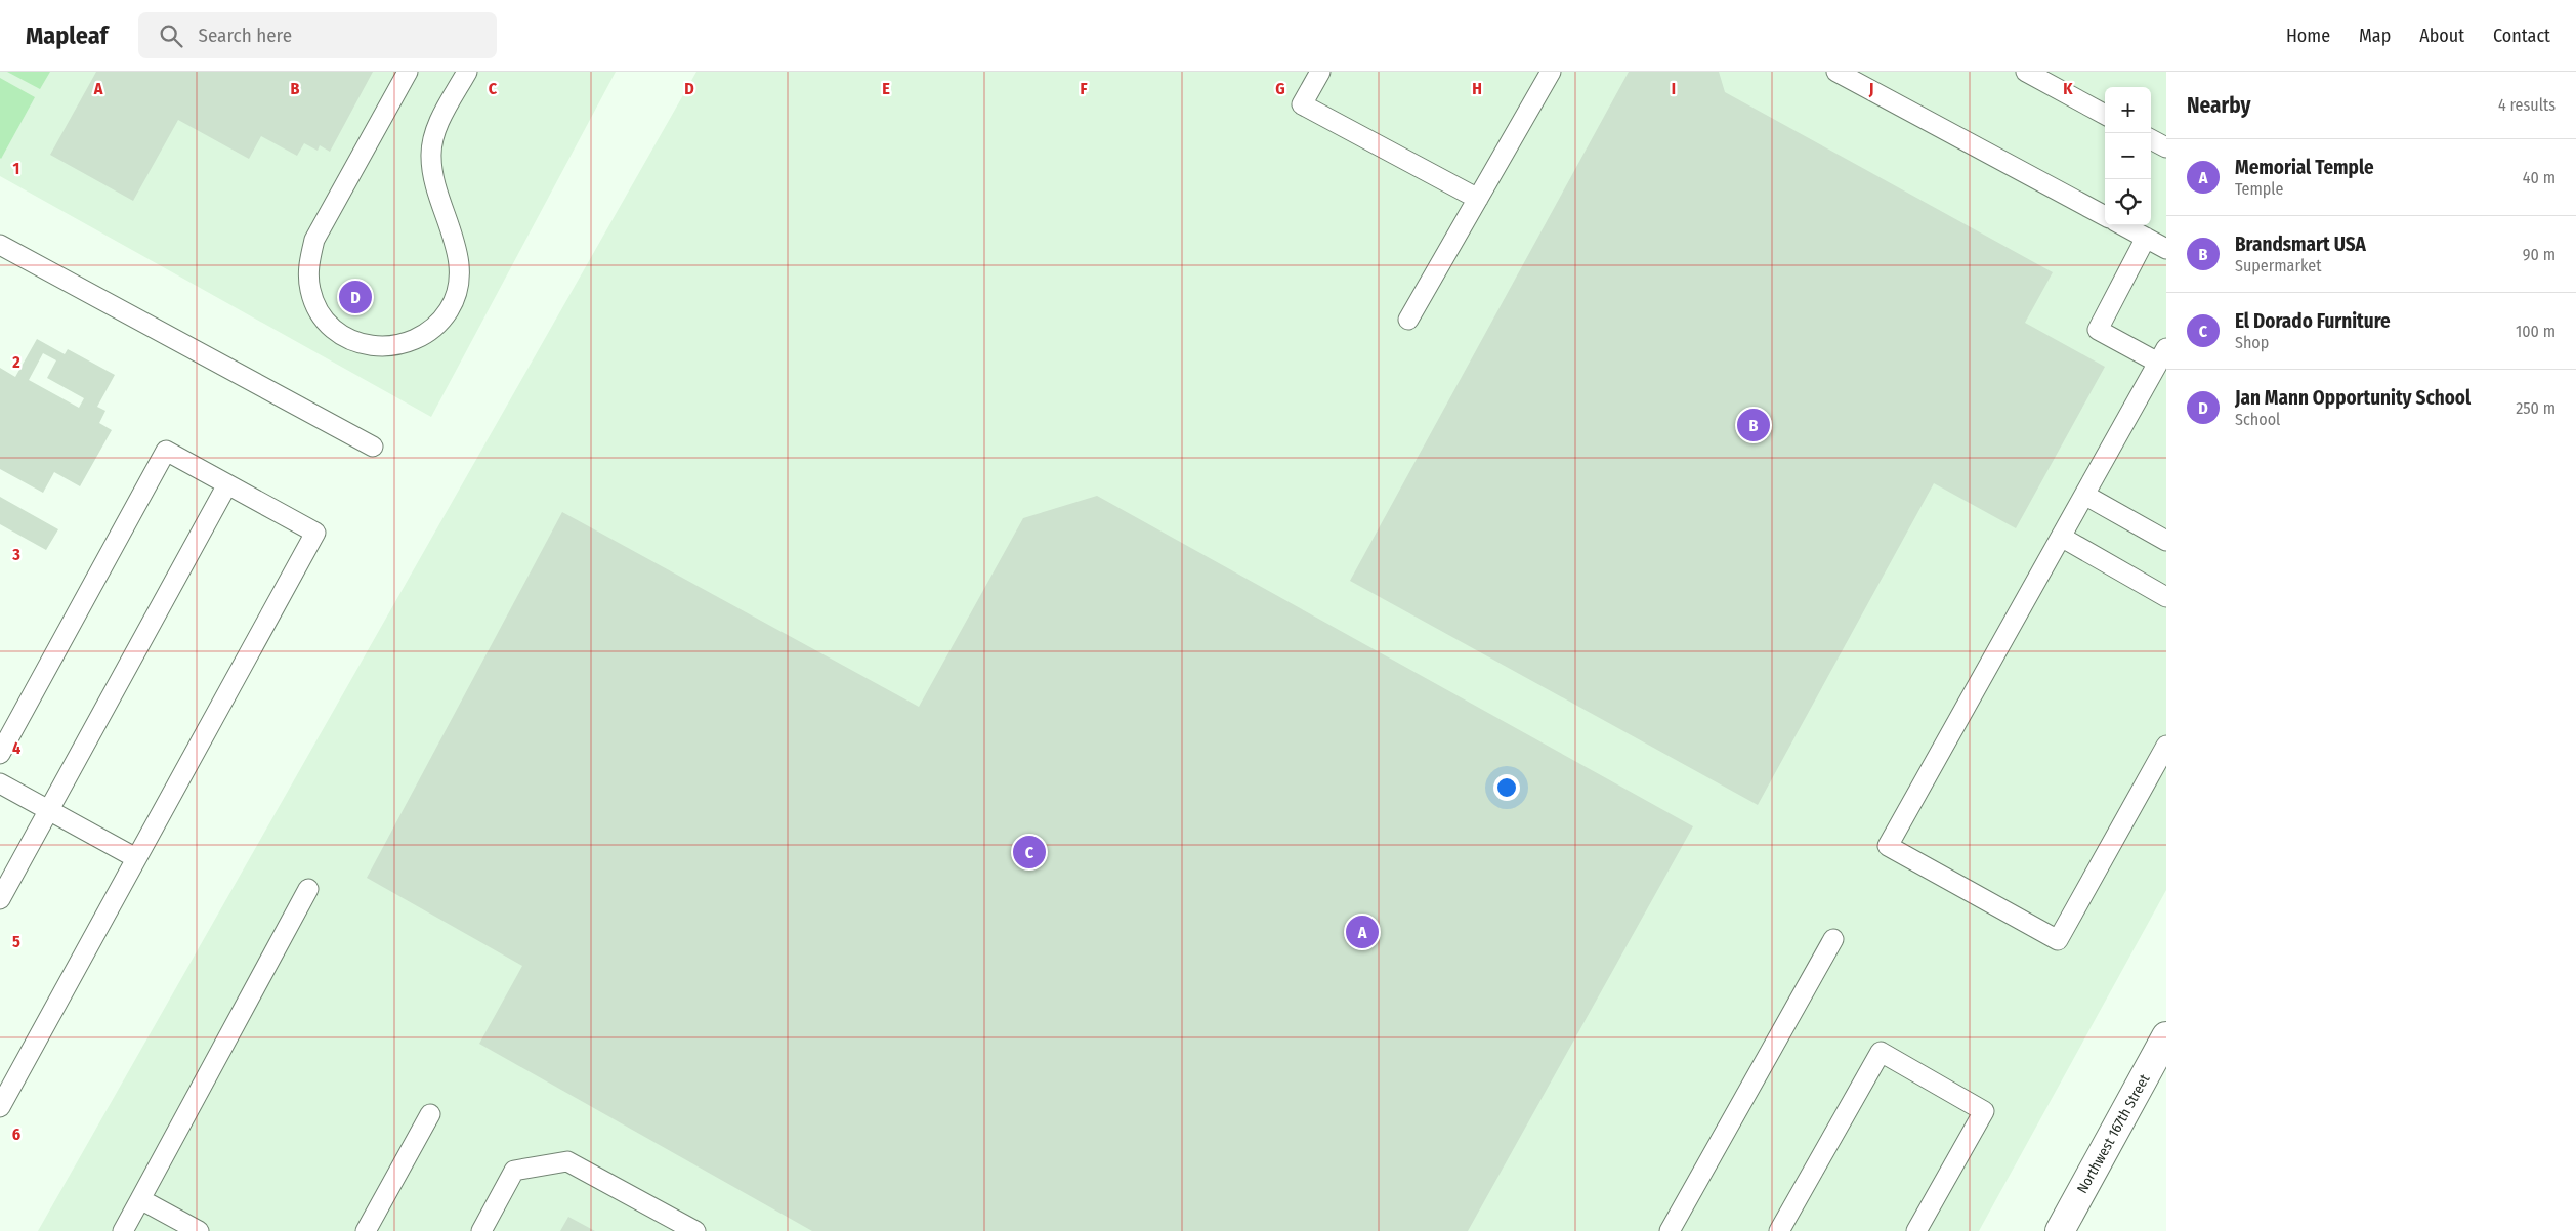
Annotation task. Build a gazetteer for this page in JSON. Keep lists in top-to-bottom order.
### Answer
{
  "streets": {
    "street": ["Northwest 167th Street"]
  },
  "page": {
    "header": "Mapleaf",
    "search": "Search here",
    "nav": [
      "Home",
      "Map",
      "About",
      "Contact"
    ],
    "heading": ["Nearby", "4 results"],
    "map_buttons": ["+", "−"],
    "list": [
      {
        "mark": "A",
        "name": "Memorial Temple",
        "note": "Temple",
        "value": "40 m"
      },
      {
        "mark": "B",
        "name": "Brandsmart USA",
        "note": "Supermarket",
        "value": "90 m"
      },
      {
        "mark": "C",
        "name": "El Dorado Furniture",
        "note": "Shop",
        "value": "100 m"
      },
      {
        "mark": "D",
        "name": "Jan Mann Opportunity School",
        "note": "School",
        "value": "250 m"
      }
    ],
    "pins": [
      "D",
      "B",
      "C",
      "A"
    ]
  },
  "grid": {
    "columns": [
      "A",
      "B",
      "C",
      "D",
      "E",
      "F",
      "G",
      "H",
      "I",
      "J",
      "K"
    ],
    "rows": [
      "1",
      "2",
      "3",
      "4",
      "5",
      "6"
    ]
  }
}
